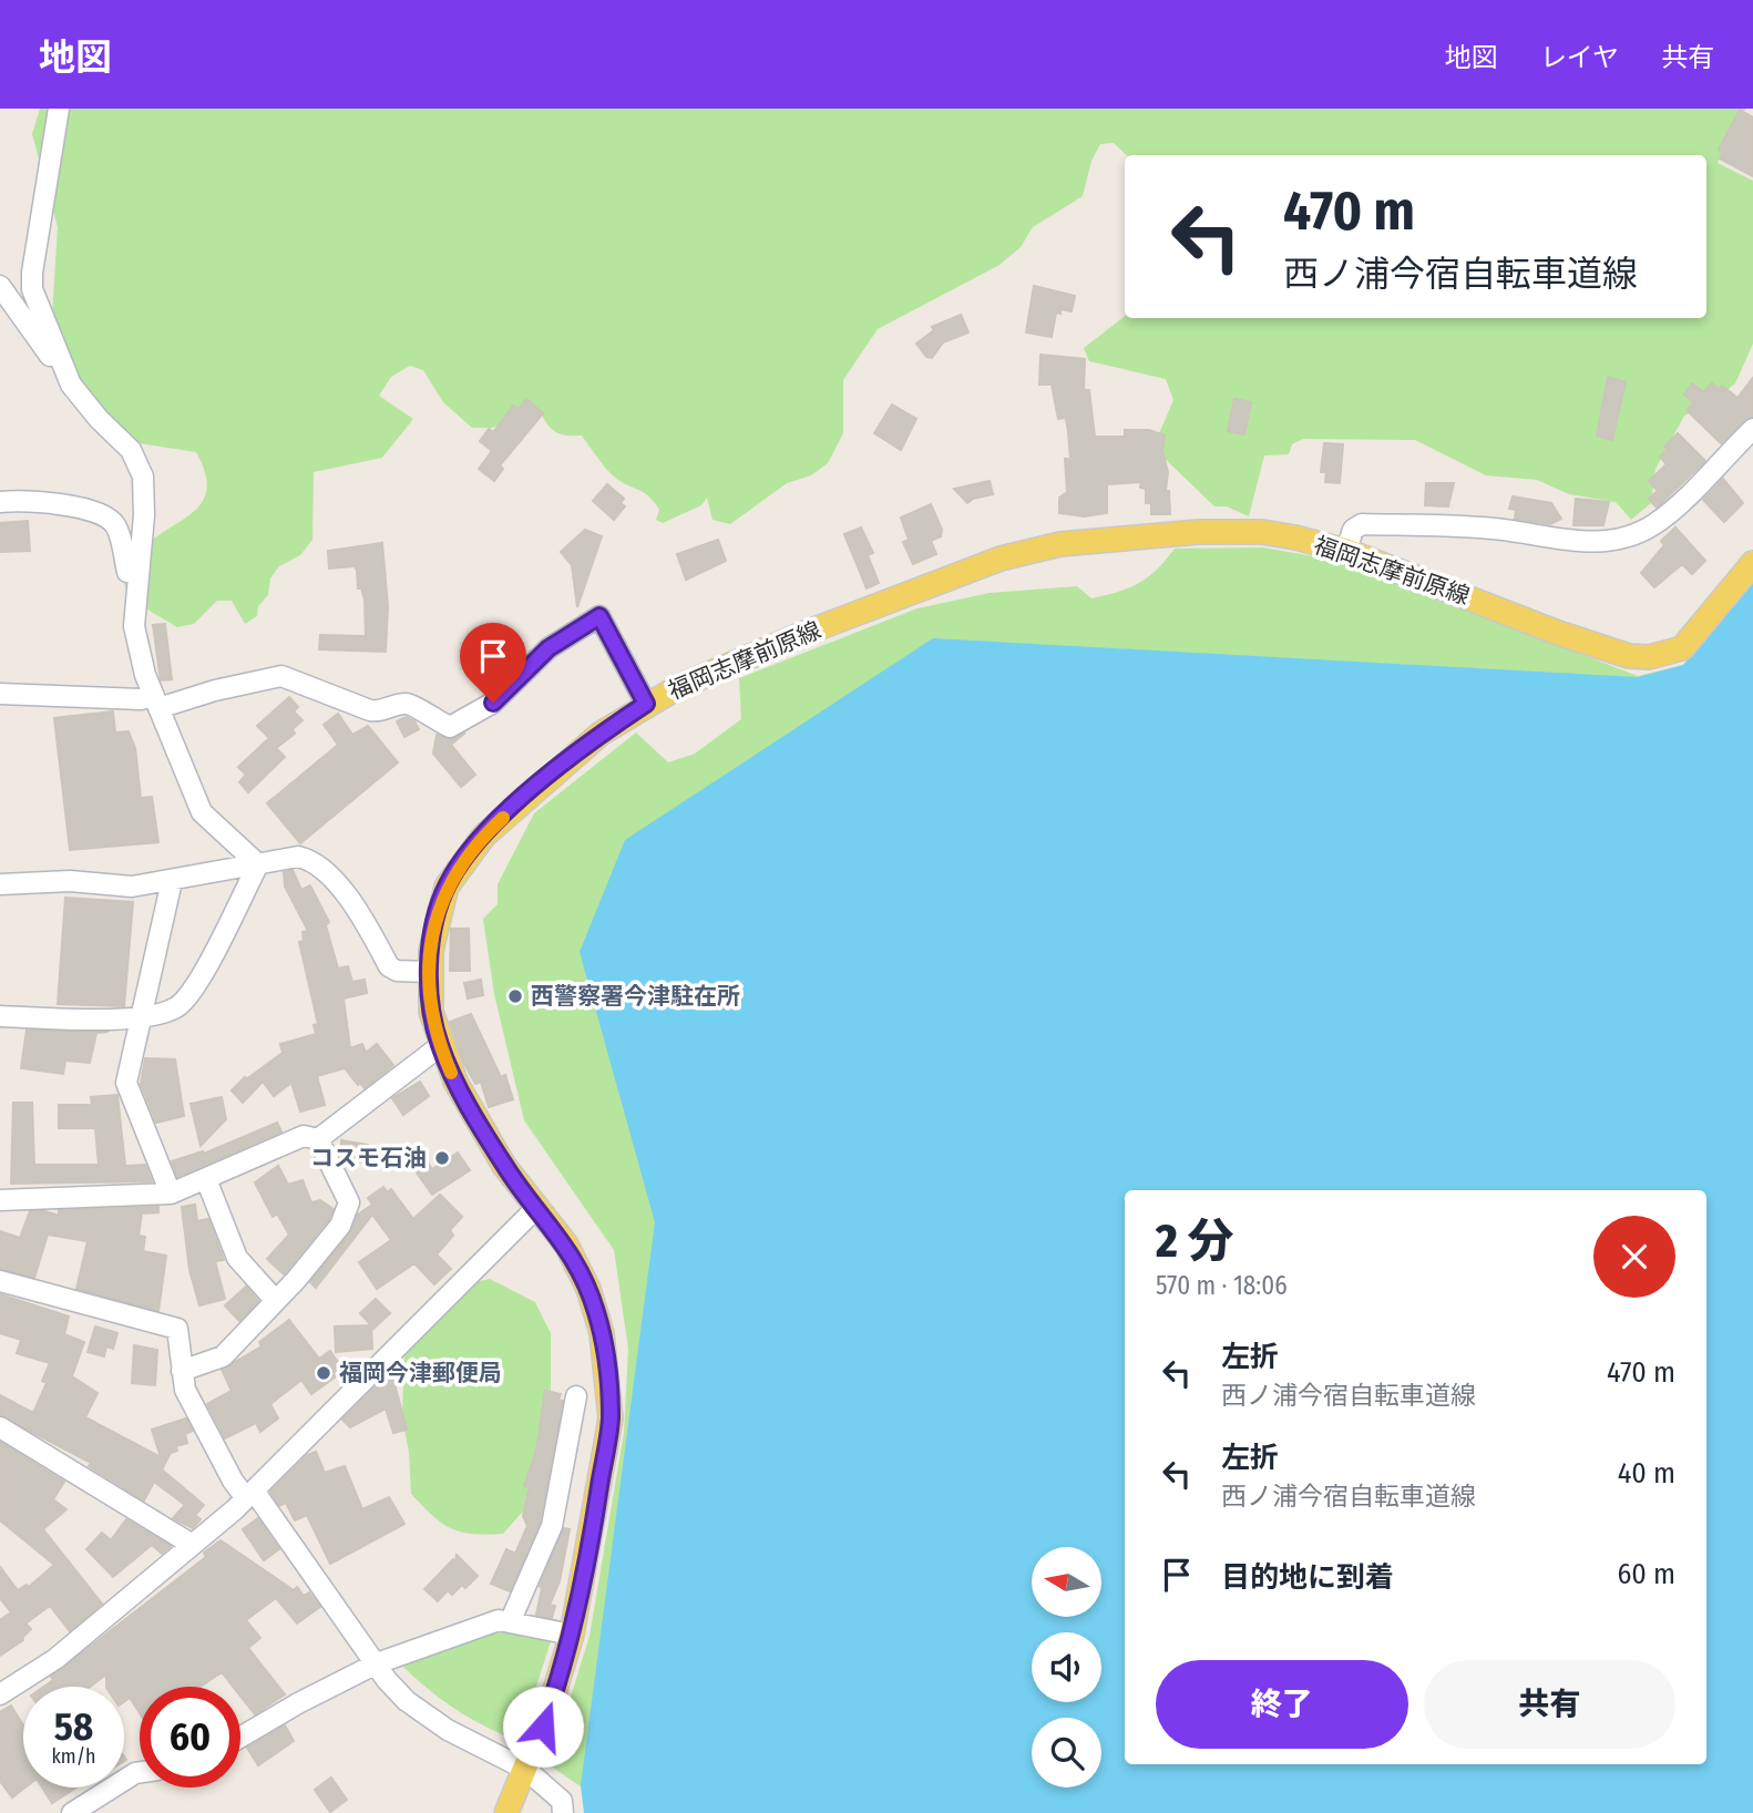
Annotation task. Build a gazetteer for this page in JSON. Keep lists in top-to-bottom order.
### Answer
{
  "streets": {
    "main road": ["福岡志摩前原線"]
  },
  "places": ["西警察署今津駐在所", "コスモ石油", "福岡今津郵便局"],
  "north": "left",
  "page": {
    "header": "地図",
    "nav": ["地図", "レイヤ", "共有"],
    "turn": ["470 m", "西ノ浦今宿自転車道線"],
    "heading": ["2 分", "570 m · 18:06"],
    "list": [
      {
        "name": "左折",
        "note": "西ノ浦今宿自転車道線",
        "value": "470 m"
      },
      {
        "name": "左折",
        "note": "西ノ浦今宿自転車道線",
        "value": "40 m"
      },
      {
        "name": "目的地に到着",
        "value": "60 m"
      }
    ],
    "buttons": ["終了", "共有"],
    "speed": "58 km/h",
    "limit": "60"
  }
}
